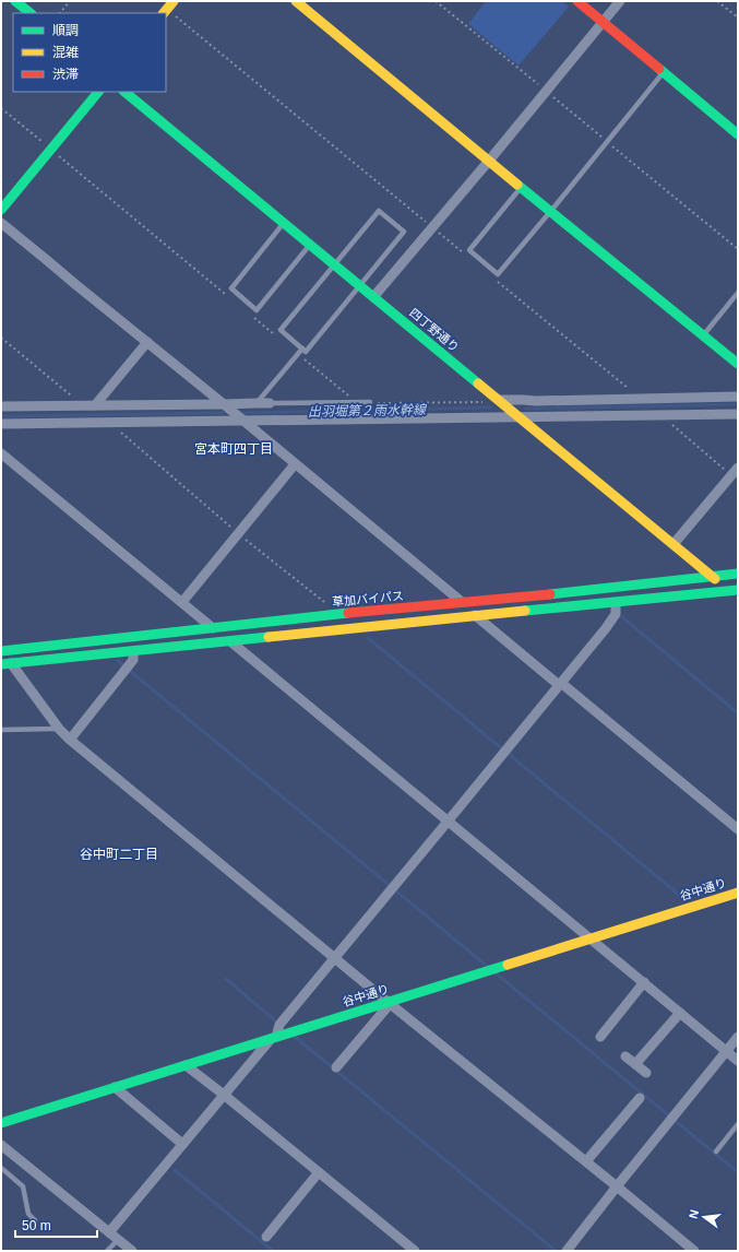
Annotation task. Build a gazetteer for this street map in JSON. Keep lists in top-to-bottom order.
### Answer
{
  "streets": {
    "main road": ["四丁野通り", "草加バイパス", "谷中通り"]
  },
  "crossings": [
    ["四丁野通り", "草加バイパス"]
  ],
  "districts": ["宮本町四丁目", "谷中町二丁目"],
  "water": ["出羽堀第２雨水幹線"],
  "legend": ["順調", "混雑", "渋滞"],
  "scale_bar": "50 m",
  "north": "left"
}
